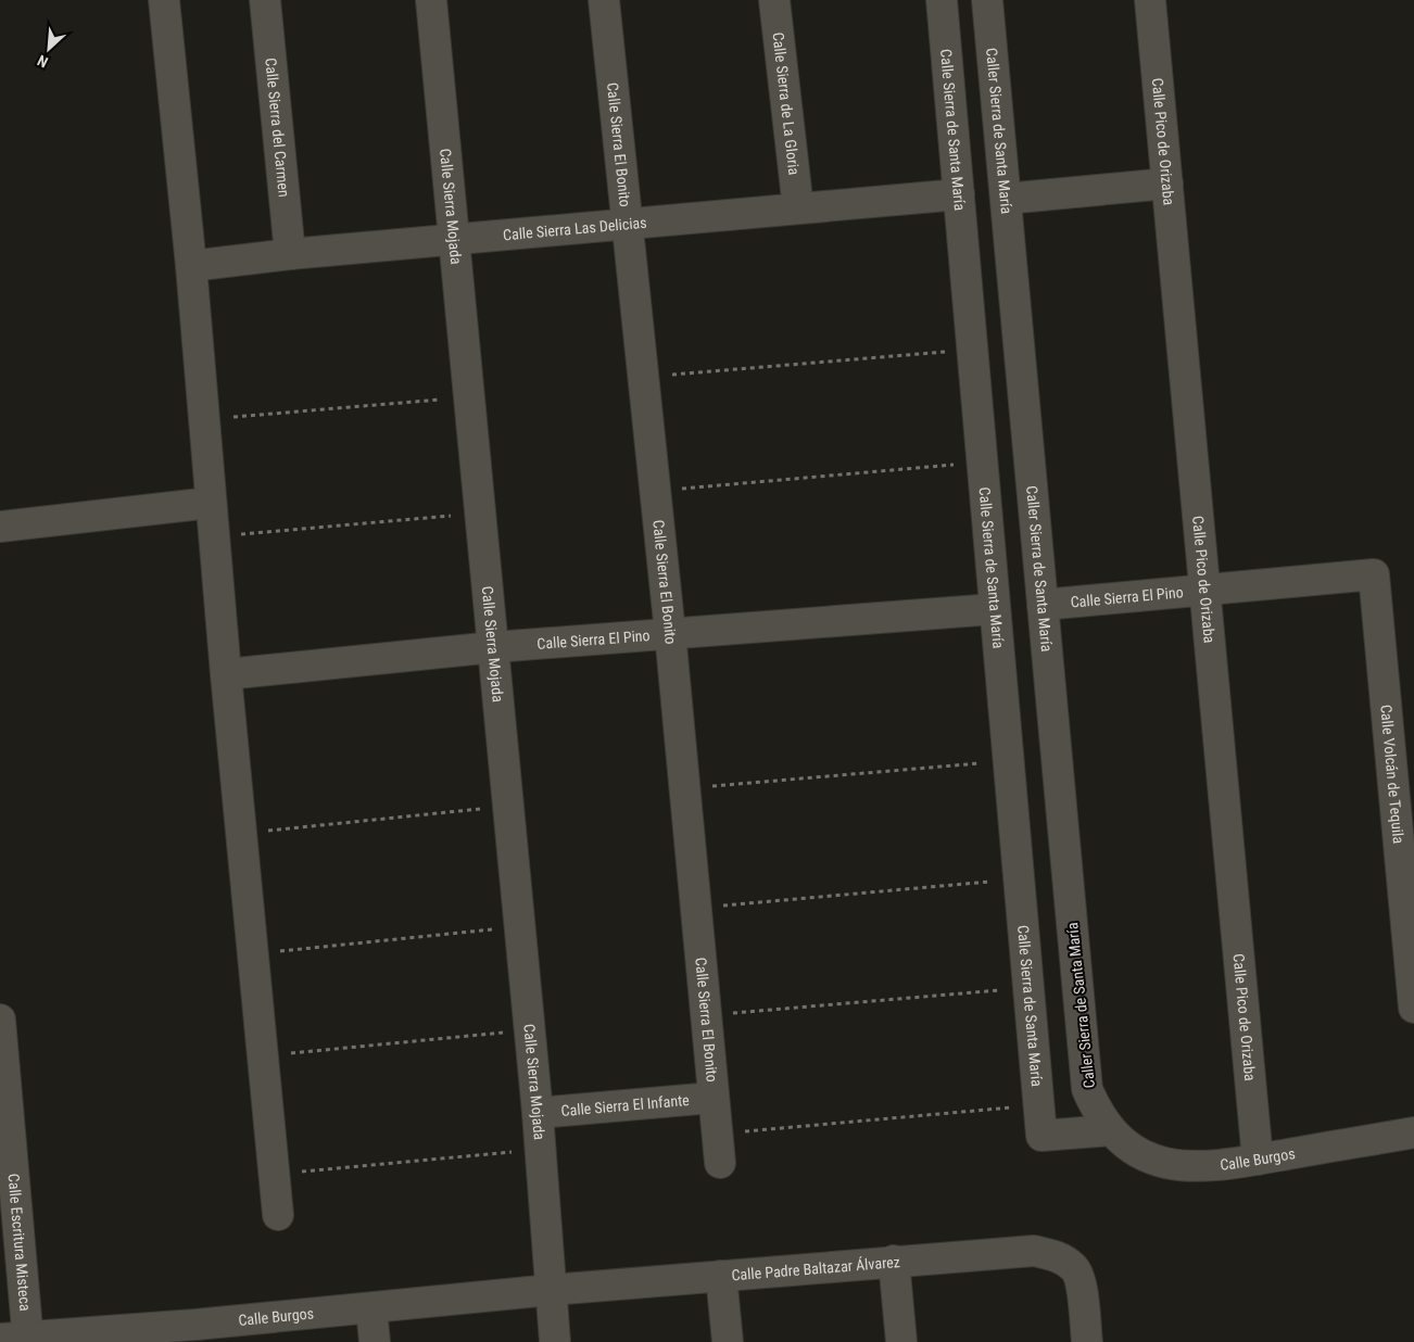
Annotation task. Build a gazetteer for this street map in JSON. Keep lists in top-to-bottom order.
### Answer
{
  "streets": {
    "street": [
      "Calle Sierra de La Gloria",
      "Calle Sierra del Carmen",
      "Calle Sierra de Santa María",
      "Caller Sierra de Santa María",
      "Calle Pico de Orizaba",
      "Calle Sierra El Bonito",
      "Calle Sierra Mojada",
      "Calle Sierra Las Delicias",
      "Calle Sierra El Pino",
      "Calle Volcán de Tequila",
      "Calle Sierra El Infante",
      "Calle Burgos",
      "Calle Escritura Misteca",
      "Calle Padre Baltazar Álvarez"
    ]
  },
  "crossings": [
    ["Calle Sierra de La Gloria", "Calle Sierra Las Delicias"],
    ["Calle Sierra del Carmen", "Calle Sierra Las Delicias"],
    ["Calle Sierra de Santa María", "Caller Sierra de Santa María"],
    ["Calle Sierra de Santa María", "Calle Sierra Las Delicias"],
    ["Calle Sierra de Santa María", "Calle Sierra El Pino"],
    ["Calle Sierra de Santa María", "Calle Burgos"],
    ["Caller Sierra de Santa María", "Calle Sierra El Pino"],
    ["Caller Sierra de Santa María", "Calle Burgos"],
    ["Calle Pico de Orizaba", "Calle Sierra El Pino"],
    ["Calle Pico de Orizaba", "Calle Burgos"],
    ["Calle Sierra El Bonito", "Calle Sierra Las Delicias"],
    ["Calle Sierra El Bonito", "Calle Sierra El Pino"],
    ["Calle Sierra El Bonito", "Calle Sierra El Infante"],
    ["Calle Sierra Mojada", "Calle Sierra Las Delicias"],
    ["Calle Sierra Mojada", "Calle Sierra El Pino"],
    ["Calle Sierra Mojada", "Calle Sierra El Infante"],
    ["Calle Sierra Mojada", "Calle Burgos"],
    ["Calle Sierra Mojada", "Calle Padre Baltazar Álvarez"],
    ["Calle Sierra El Pino", "Calle Volcán de Tequila"],
    ["Calle Burgos", "Calle Escritura Misteca"],
    ["Calle Burgos", "Calle Padre Baltazar Álvarez"]
  ],
  "north": "bottom left"
}
